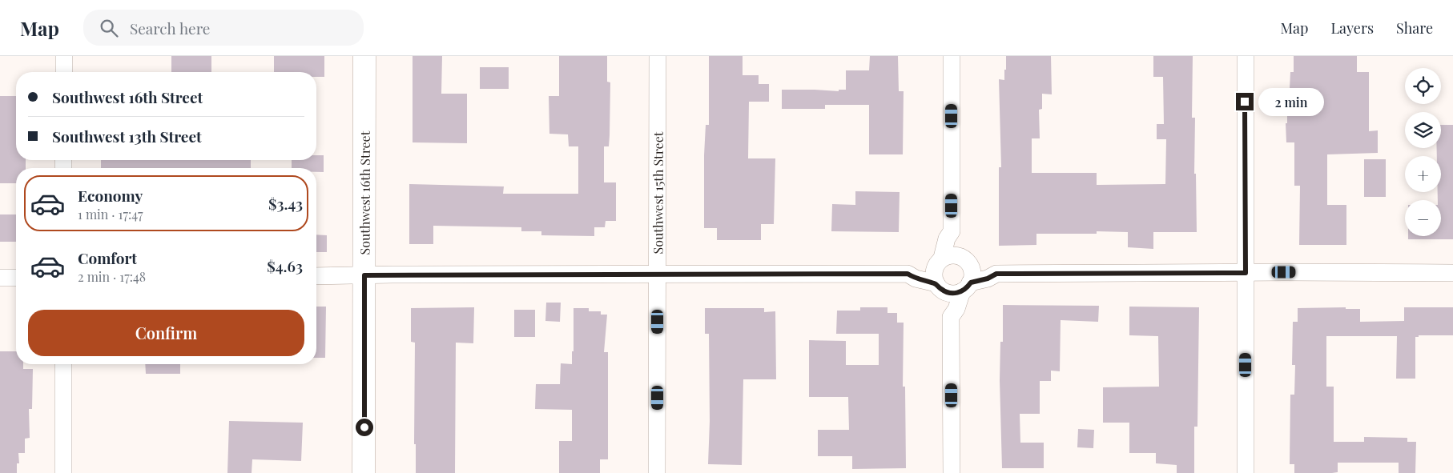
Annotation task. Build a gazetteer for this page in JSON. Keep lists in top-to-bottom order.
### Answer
{
  "streets": {
    "street": ["Southwest 16th Street", "Southwest 15th Street"]
  },
  "page": {
    "header": "Map",
    "search": "Search here",
    "nav": ["Map", "Layers", "Share"],
    "map_buttons": ["+", "−"],
    "banner": ["Southwest 16th Street", "Southwest 13th Street"],
    "bubble": "2 min",
    "list": [
      {
        "name": "Economy",
        "note": "1 min · 17:47",
        "value": "$3.43"
      },
      {
        "name": "Comfort",
        "note": "2 min · 17:48",
        "value": "$4.63"
      }
    ],
    "buttons": "Confirm"
  }
}
